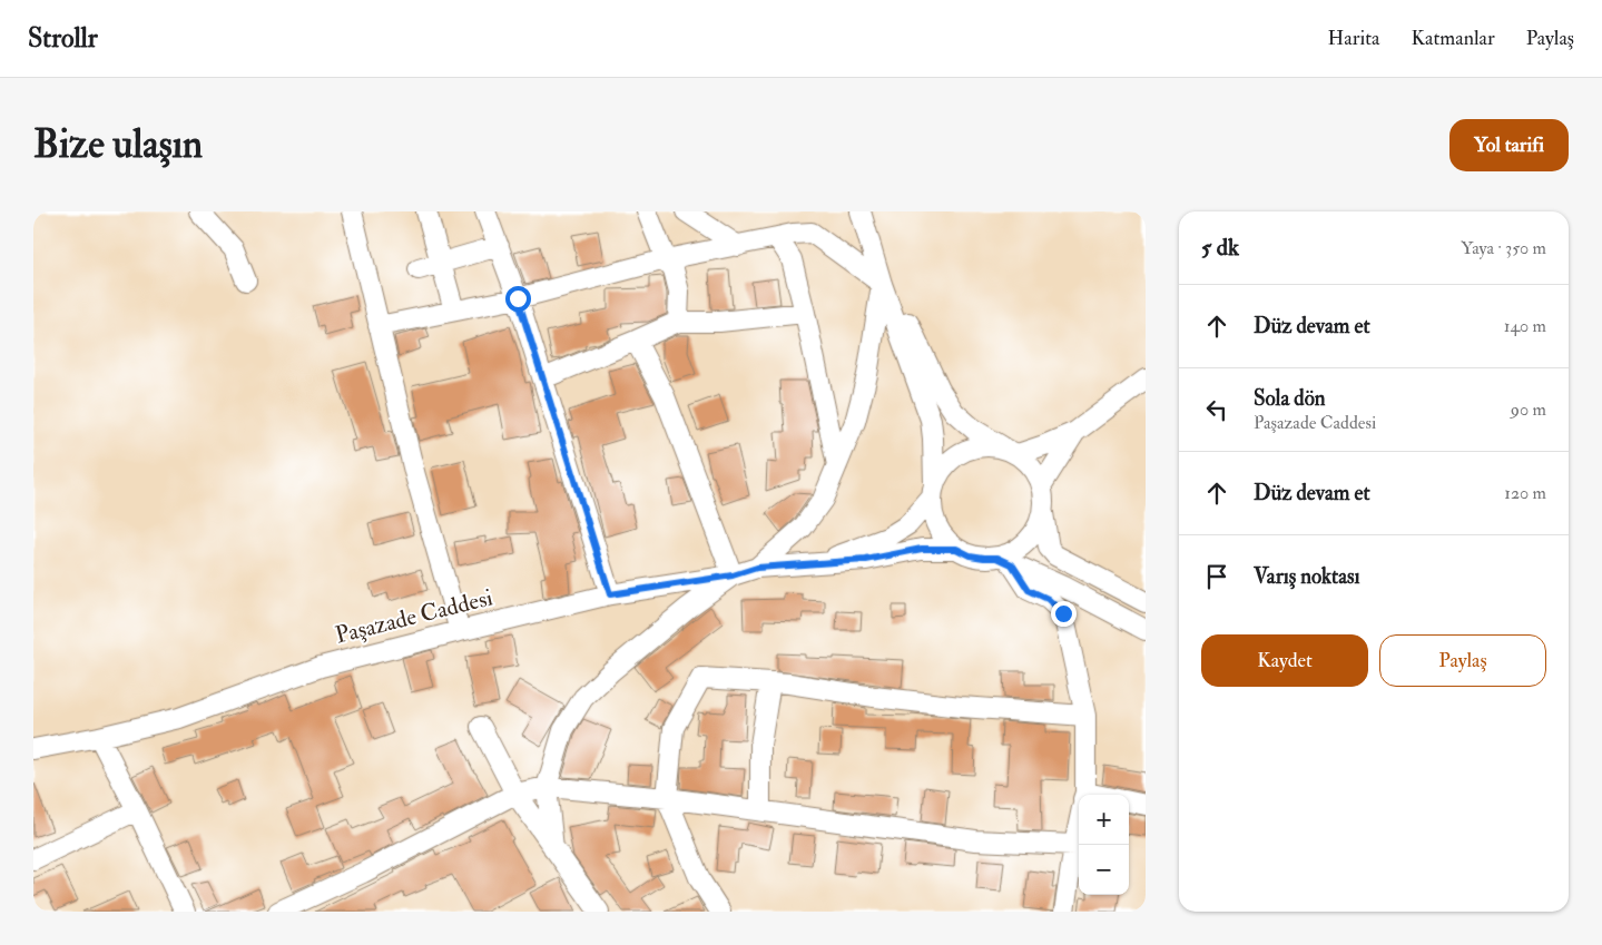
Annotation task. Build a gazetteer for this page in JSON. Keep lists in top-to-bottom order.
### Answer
{
  "streets": {
    "street": ["Paşazade Caddesi"]
  },
  "page": {
    "header": "Strollr",
    "nav": ["Harita", "Katmanlar", "Paylaş"],
    "buttons": [
      "Yol tarifi",
      ["Kaydet", "Paylaş"]
    ],
    "title": "Bize ulaşın",
    "heading": ["5 dk", "Yaya · 350 m"],
    "list": [
      ["Düz devam et", "140 m"],
      ["Sola dön", "Paşazade Caddesi", "90 m"],
      ["Düz devam et", "120 m"],
      "Varış noktası"
    ],
    "map_buttons": ["+", "−"]
  }
}
